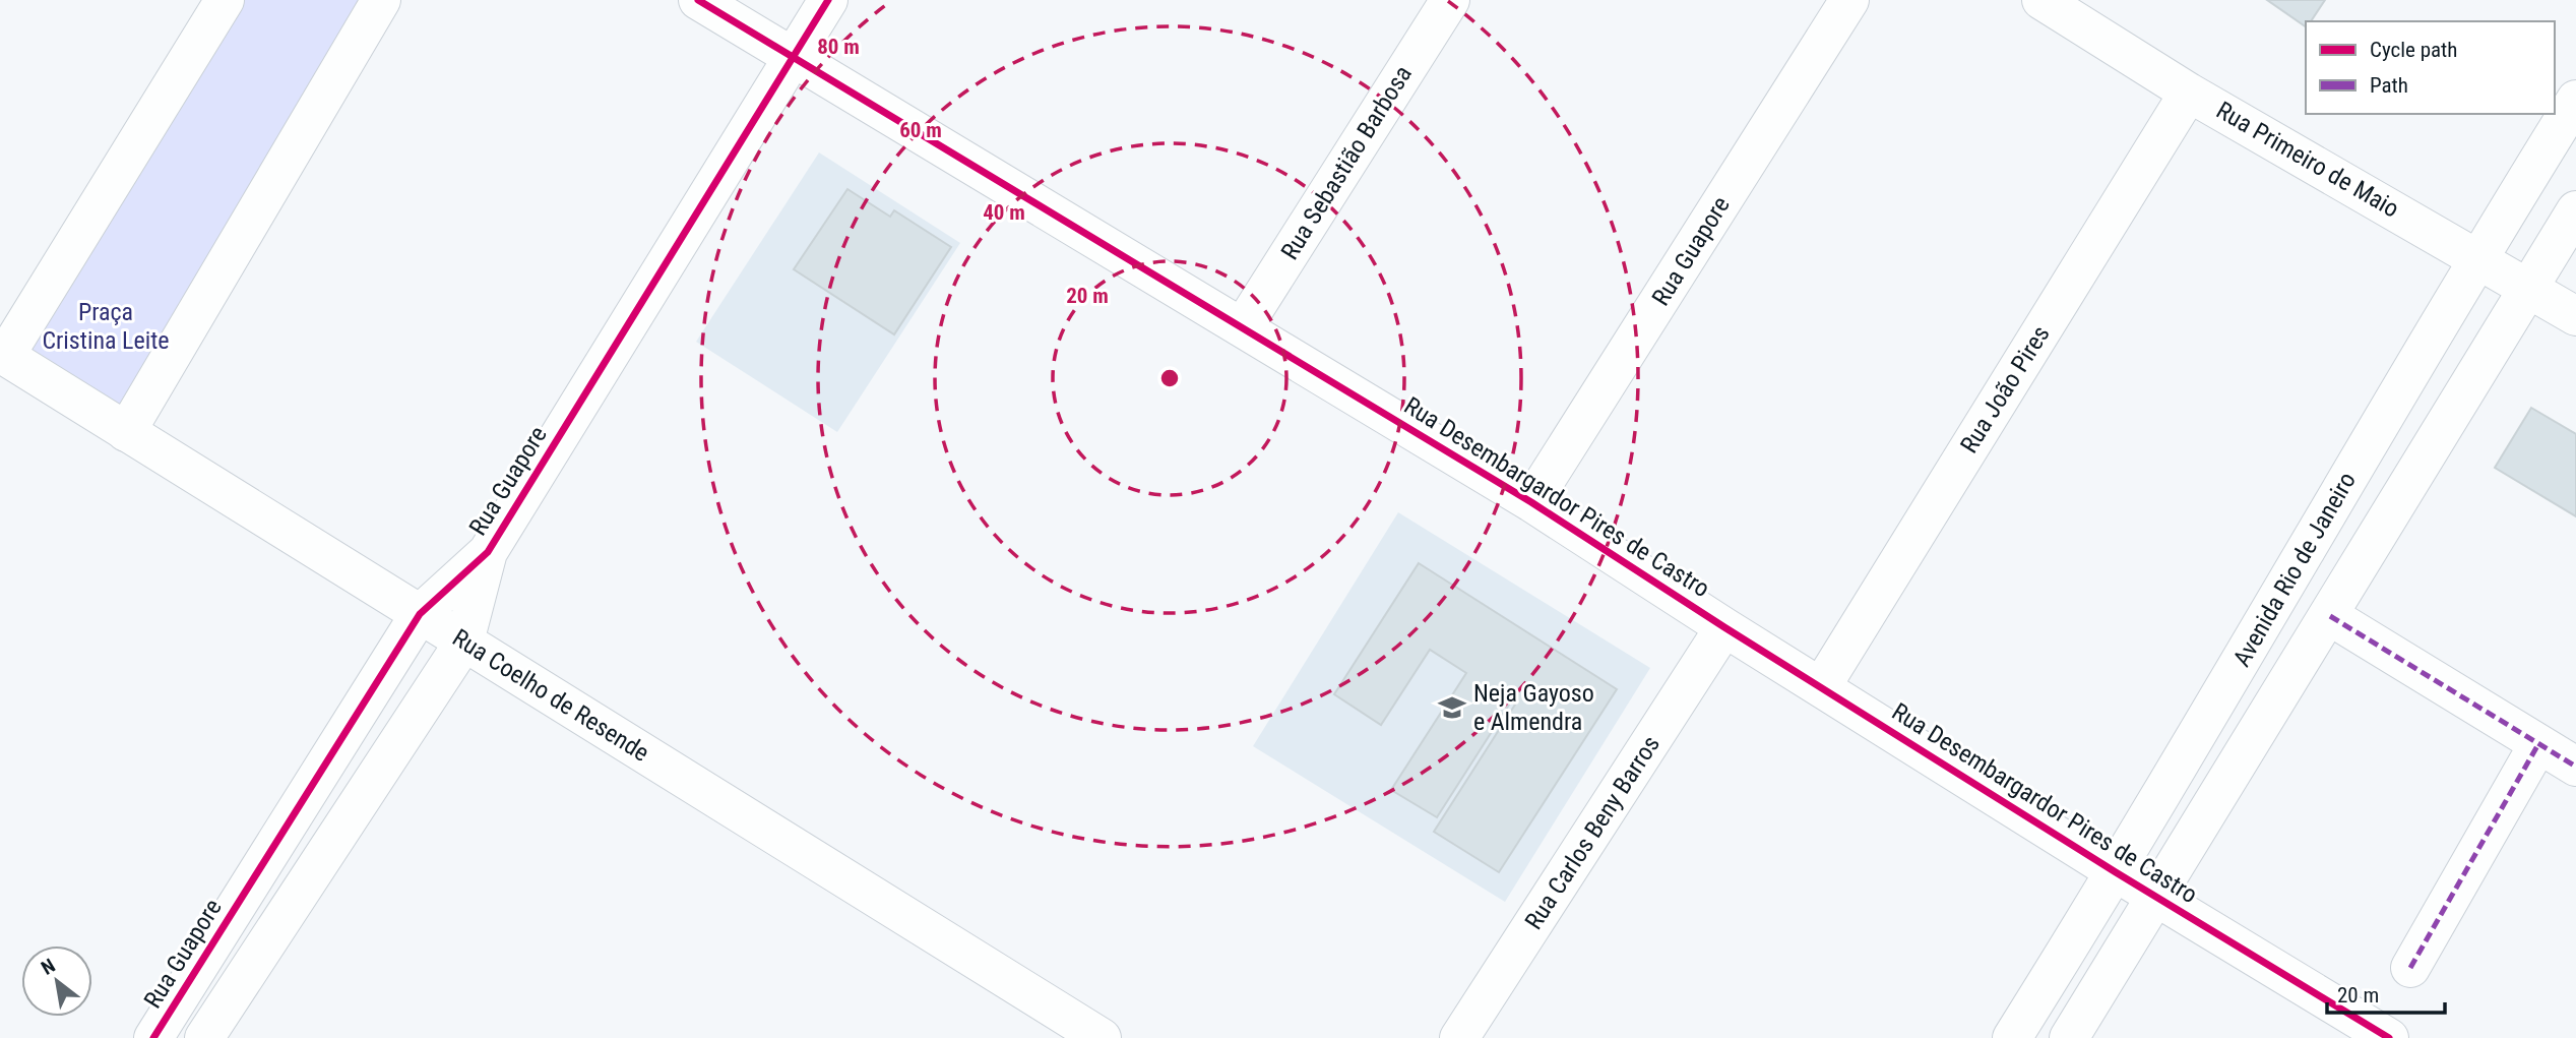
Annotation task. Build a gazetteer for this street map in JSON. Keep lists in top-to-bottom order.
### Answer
{
  "streets": {
    "street": [
      "Rua Primeiro de Maio",
      "Rua Sebastião Barbosa",
      "Rua Guapore",
      "Rua João Pires",
      "Rua Desembargardor Pires de Castro",
      "Avenida Rio de Janeiro",
      "Rua Coelho de Resende",
      "Rua Carlos Beny Barros"
    ]
  },
  "crossings": [
    ["Rua Primeiro de Maio", "Rua João Pires"],
    ["Rua Primeiro de Maio", "Avenida Rio de Janeiro"],
    ["Rua Sebastião Barbosa", "Rua Desembargardor Pires de Castro"],
    ["Rua Guapore", "Rua Desembargardor Pires de Castro"],
    ["Rua Guapore", "Rua Coelho de Resende"],
    ["Rua João Pires", "Rua Desembargardor Pires de Castro"],
    ["Rua Desembargardor Pires de Castro", "Avenida Rio de Janeiro"],
    ["Rua Desembargardor Pires de Castro", "Rua Carlos Beny Barros"]
  ],
  "parks": ["Praça Cristina Leite"],
  "places": {
    "school or university": ["Neja Gayoso e Almendra"]
  },
  "legend": ["Cycle path", "Path"],
  "scale_bar": "20 m",
  "north": "top left",
  "rings": [
    "80 m",
    "60 m",
    "40 m",
    "20 m"
  ]
}
